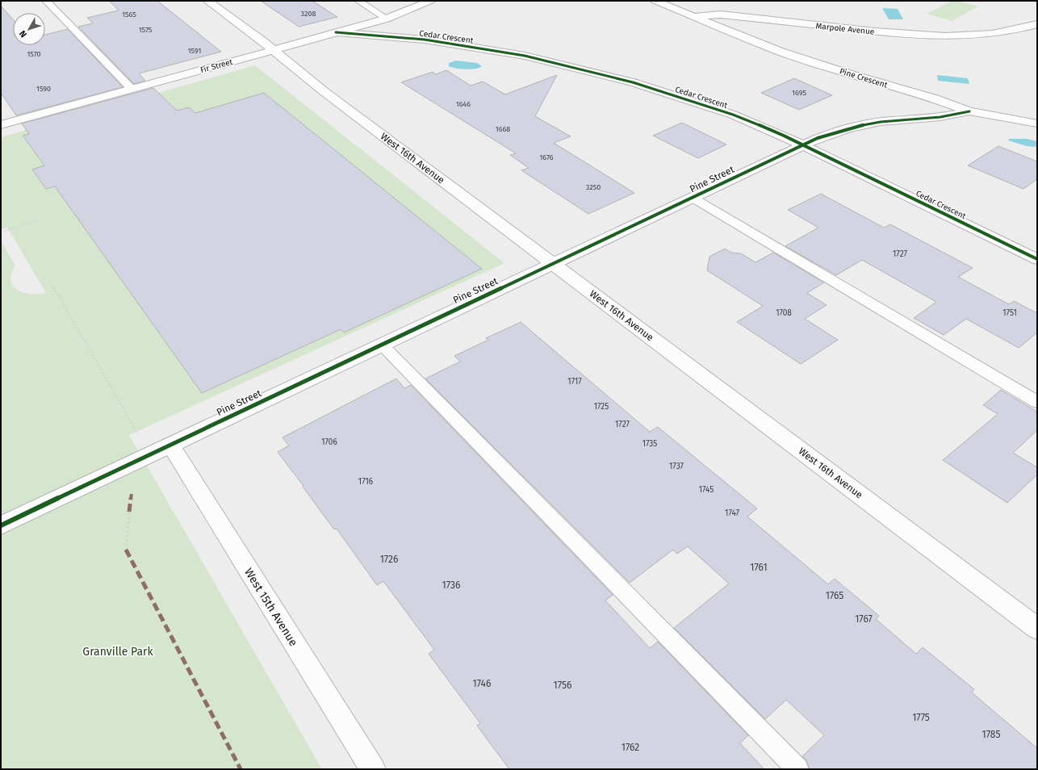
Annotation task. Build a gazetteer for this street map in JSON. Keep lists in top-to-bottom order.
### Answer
{
  "streets": {
    "street": [
      "Marpole Avenue",
      "Cedar Crescent",
      "Fir Street",
      "Pine Crescent",
      "West 16th Avenue",
      "Pine Street",
      "West 15th Avenue"
    ]
  },
  "crossings": [
    ["Marpole Avenue", "Pine Crescent"],
    ["Cedar Crescent", "Fir Street"],
    ["Cedar Crescent", "Pine Street"],
    ["Fir Street", "West 16th Avenue"],
    ["Pine Crescent", "Pine Street"],
    ["West 16th Avenue", "Pine Street"],
    ["Pine Street", "West 15th Avenue"]
  ],
  "parks": ["Granville Park"],
  "house_numbers": [
    "3208",
    "1565",
    "1575",
    "1591",
    "1570",
    "1590",
    "1695",
    "1646",
    "1668",
    "1676",
    "3250",
    "1727",
    "1708",
    "1751",
    "1717",
    "1725",
    "1727",
    "1706",
    "1735",
    "1737",
    "1716",
    "1745",
    "1747",
    "1726",
    "1761",
    "1736",
    "1765",
    "1767",
    "1746",
    "1756",
    "1775",
    "1785",
    "1762"
  ],
  "north": "bottom left"
}
